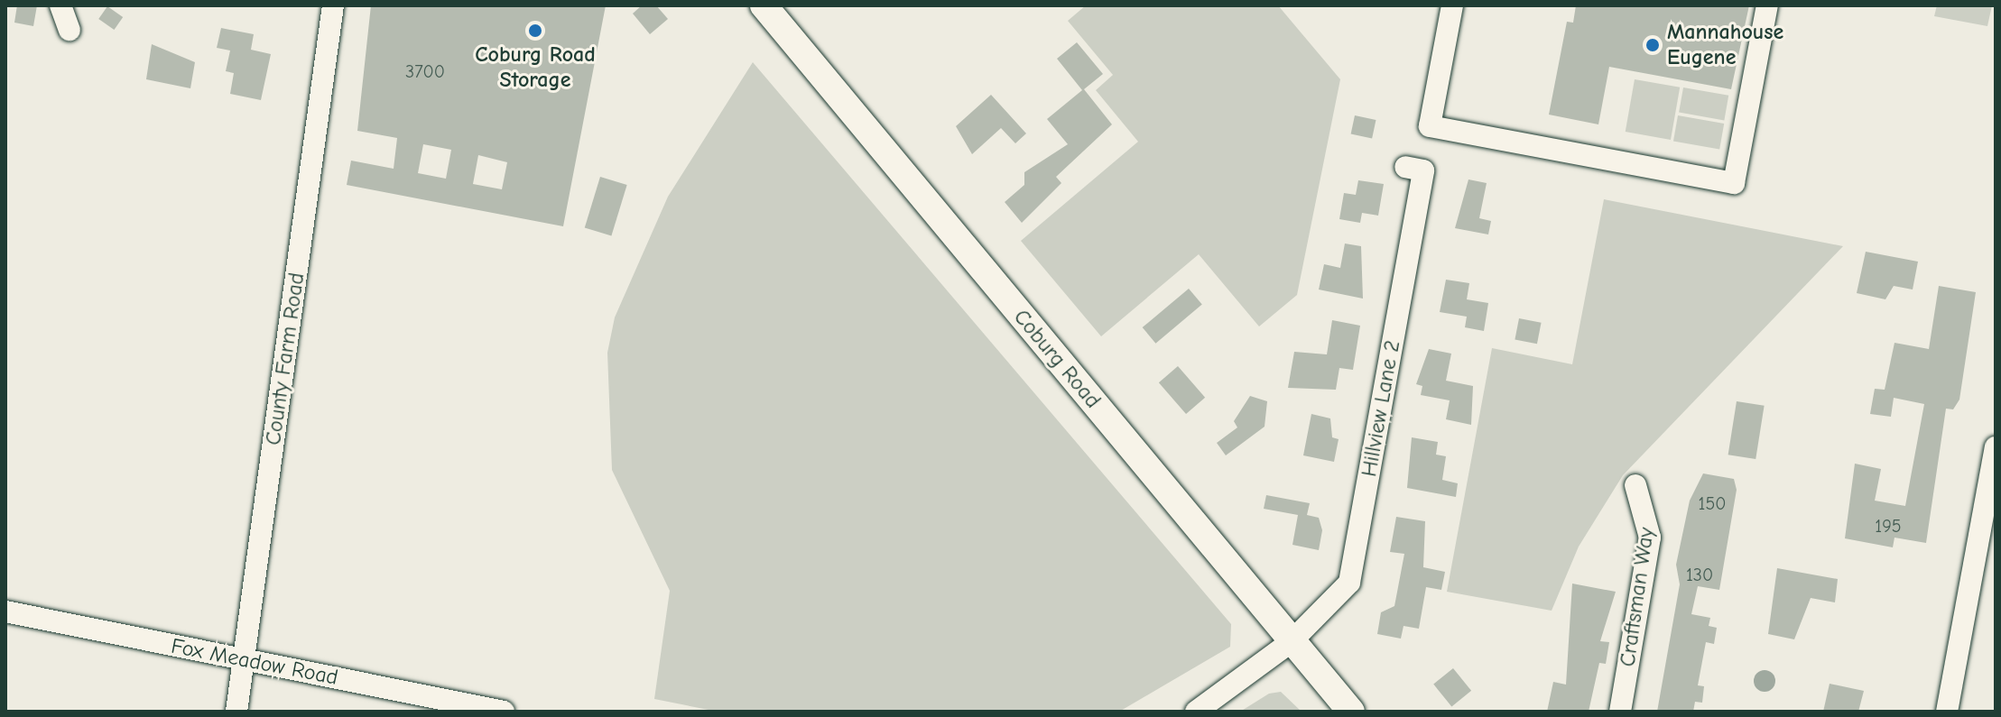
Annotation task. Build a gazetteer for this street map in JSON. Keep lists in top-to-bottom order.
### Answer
{
  "streets": {
    "main road": ["Coburg Road"],
    "street": [
      "County Farm Road",
      "Hillview Lane 2",
      "Craftsman Way",
      "Fox Meadow Road"
    ]
  },
  "crossings": [
    ["County Farm Road", "Fox Meadow Road"],
    ["Coburg Road", "Hillview Lane 2"]
  ],
  "places": ["Coburg Road Storage", "Mannahouse Eugene"],
  "house_numbers": [
    "3700",
    "150",
    "195",
    "130"
  ]
}
